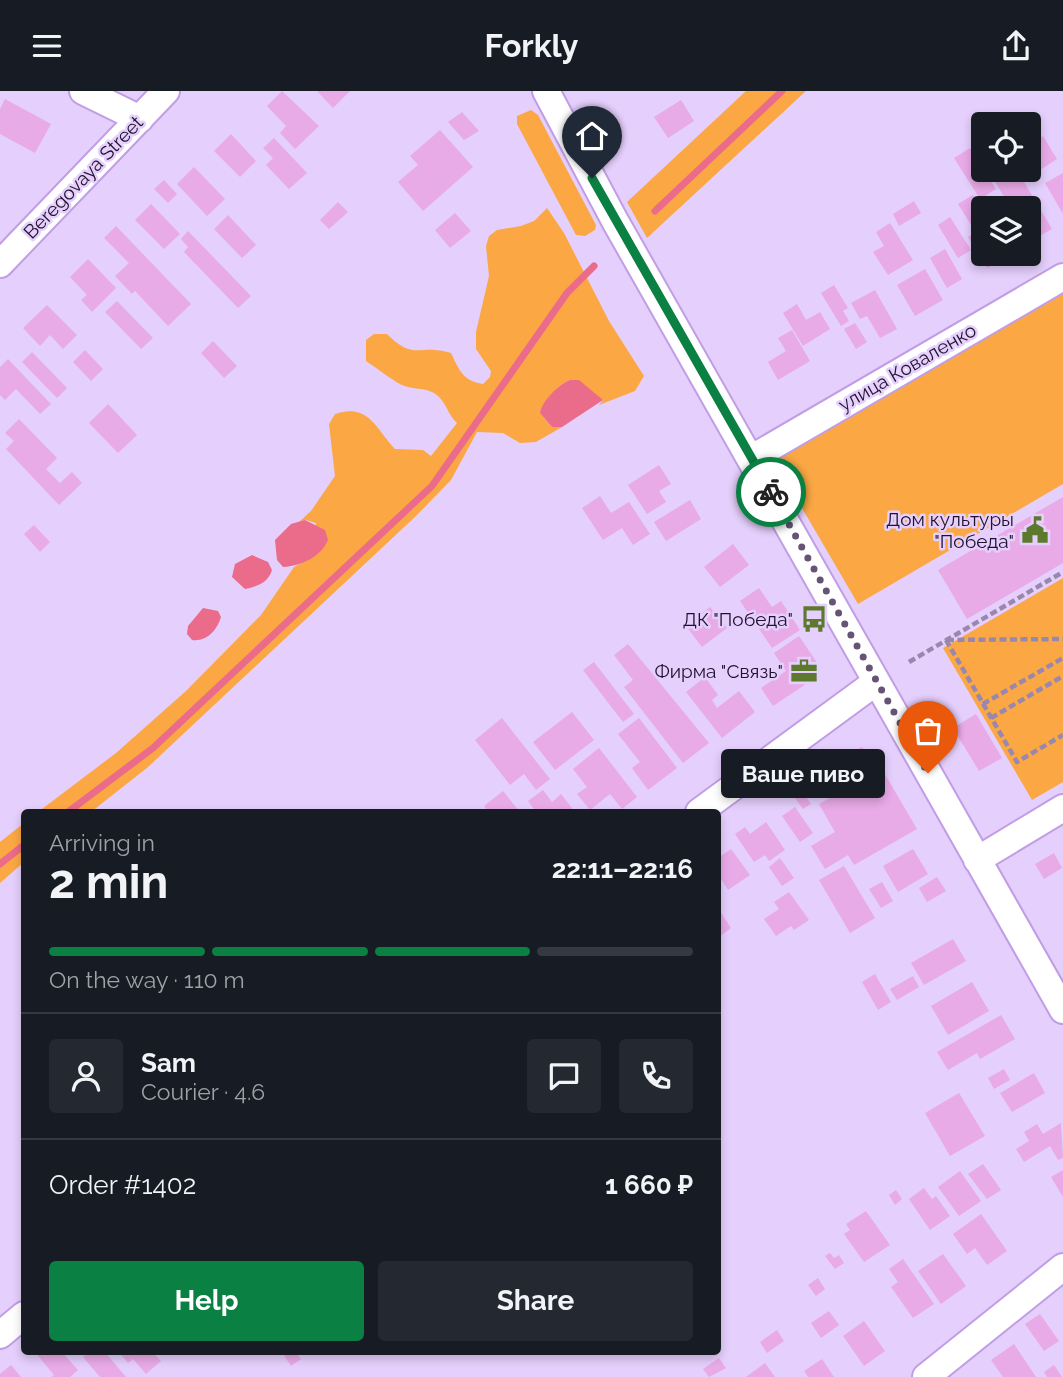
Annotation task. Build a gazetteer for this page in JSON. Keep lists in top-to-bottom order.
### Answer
{
  "streets": {
    "street": ["Beregovaya Street", "улица Коваленко"]
  },
  "places": {
    "public building": ["Дом культуры \"Победа\""],
    "bus stop": ["ДК \"Победа\""],
    "office": ["Фирма \"Связь\""],
    "other": ["Ваше пиво"]
  },
  "page": {
    "header": "Forkly",
    "bubble": "Ваше пиво",
    "heading": ["2 min", "Arriving in", "22:11–22:16"],
    "panel": [
      "Sam",
      "Courier · 4.6",
      "Order #1402",
      "1 660 ₽"
    ],
    "bar": "On the way · 110 m",
    "buttons": ["Help", "Share"]
  }
}
